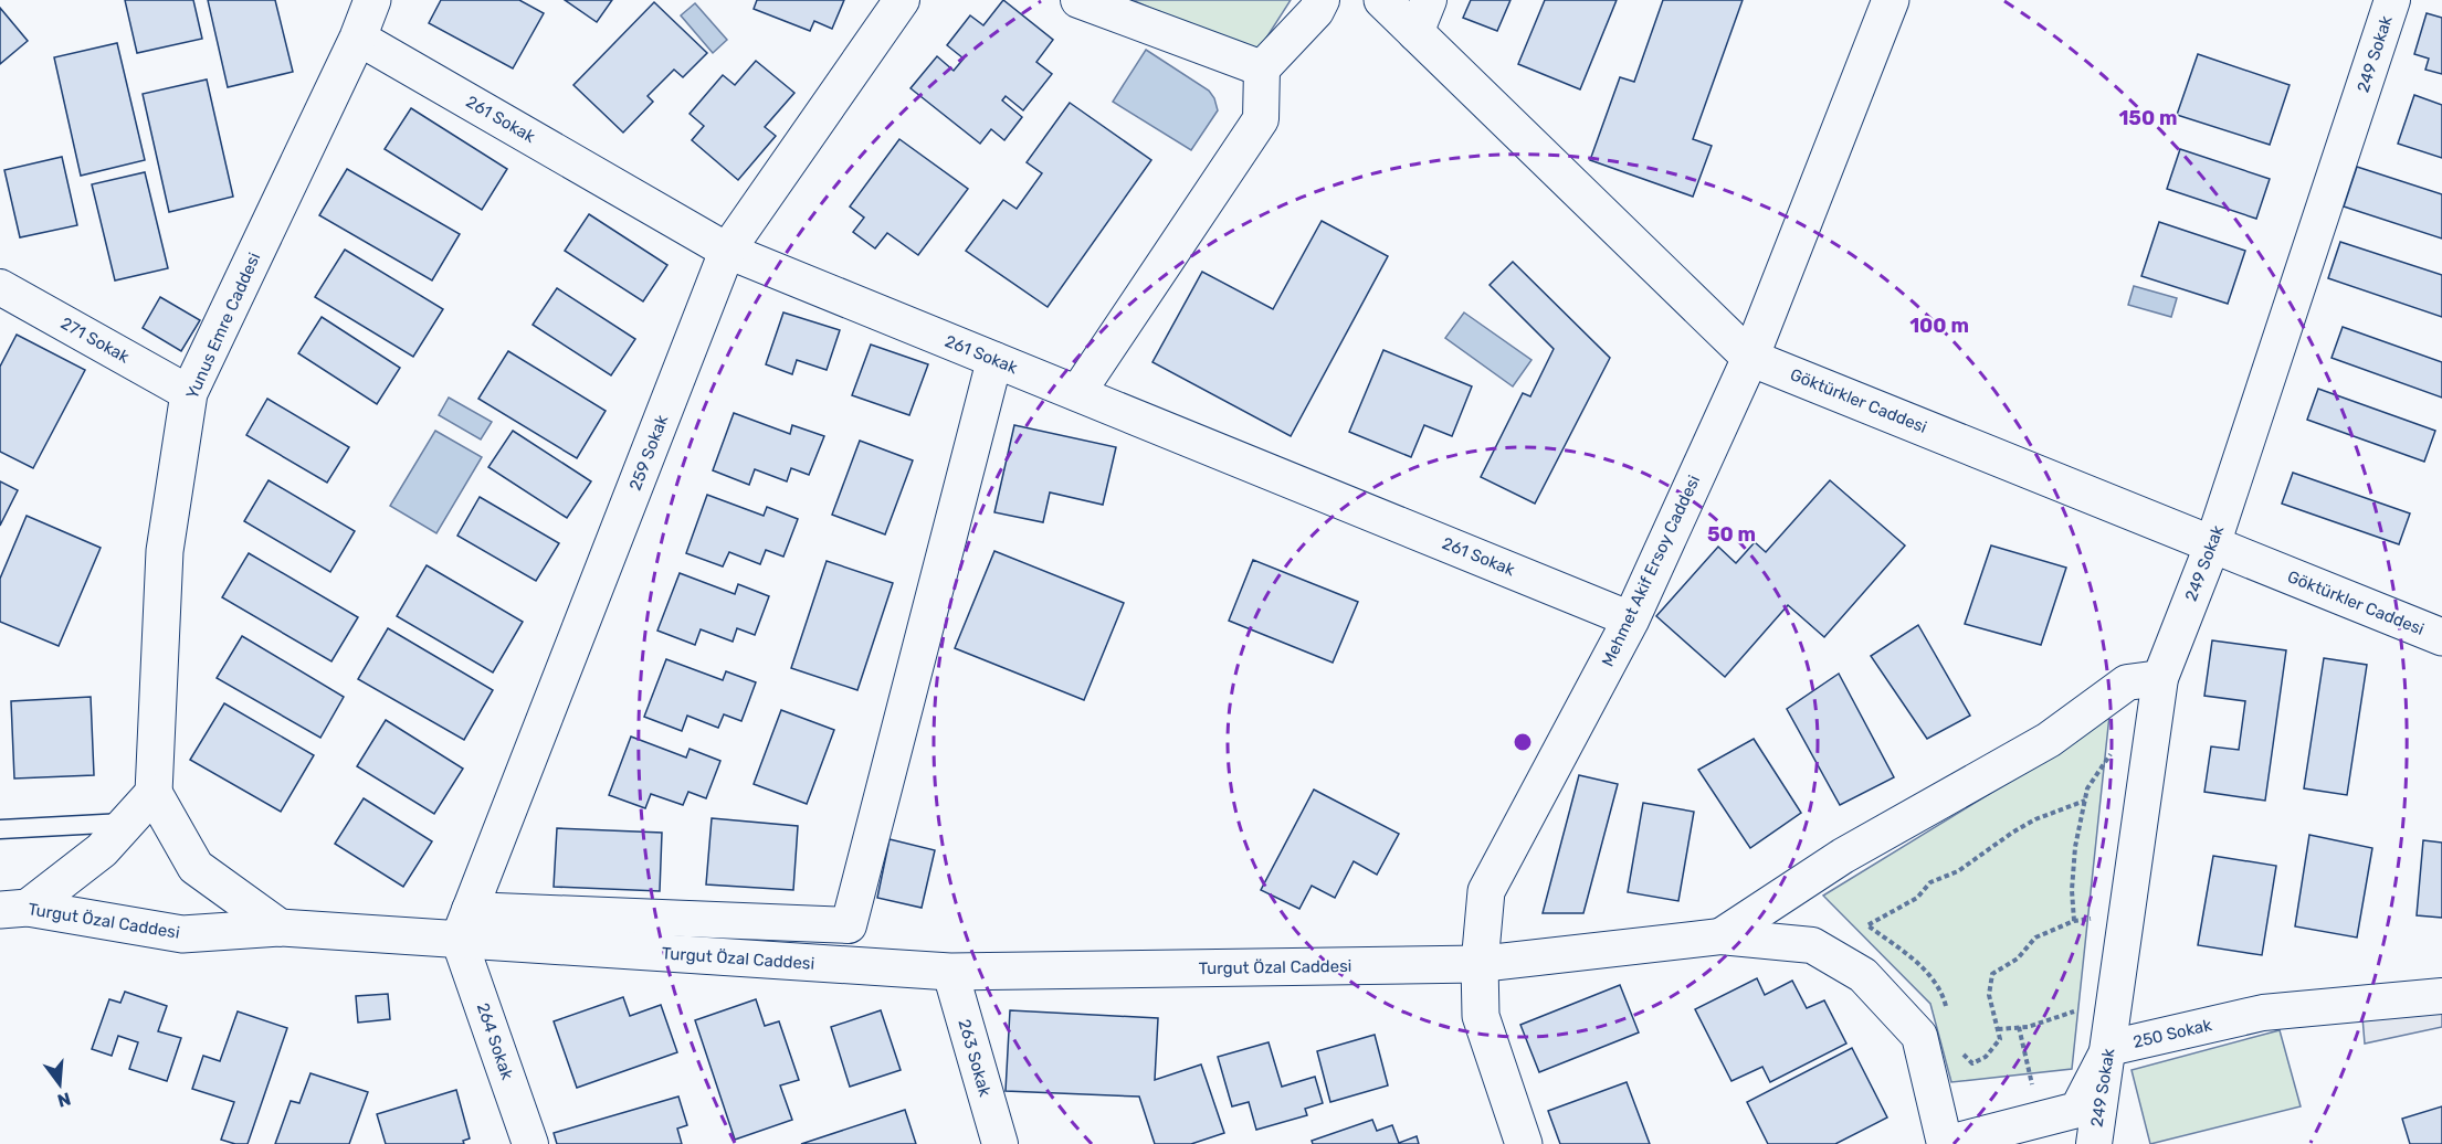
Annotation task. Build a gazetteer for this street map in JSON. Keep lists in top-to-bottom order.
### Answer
{
  "streets": {
    "street": [
      "249 Sokak",
      "261 Sokak",
      "Yunus Emre Caddesi",
      "271 Sokak",
      "Göktürkler Caddesi",
      "259 Sokak",
      "Mehmet Akif Ersoy Caddesi",
      "Turgut Özal Caddesi",
      "250 Sokak",
      "264 Sokak",
      "263 Sokak"
    ]
  },
  "crossings": [
    ["249 Sokak", "Göktürkler Caddesi"],
    ["249 Sokak", "250 Sokak"],
    ["261 Sokak", "Yunus Emre Caddesi"],
    ["261 Sokak", "259 Sokak"],
    ["261 Sokak", "Mehmet Akif Ersoy Caddesi"],
    ["Yunus Emre Caddesi", "271 Sokak"],
    ["Göktürkler Caddesi", "Mehmet Akif Ersoy Caddesi"],
    ["259 Sokak", "Turgut Özal Caddesi"],
    ["259 Sokak", "264 Sokak"],
    ["Mehmet Akif Ersoy Caddesi", "Turgut Özal Caddesi"],
    ["Turgut Özal Caddesi", "264 Sokak"],
    ["Turgut Özal Caddesi", "263 Sokak"]
  ],
  "north": "bottom",
  "rings": ["150 m", "100 m", "50 m"]
}
